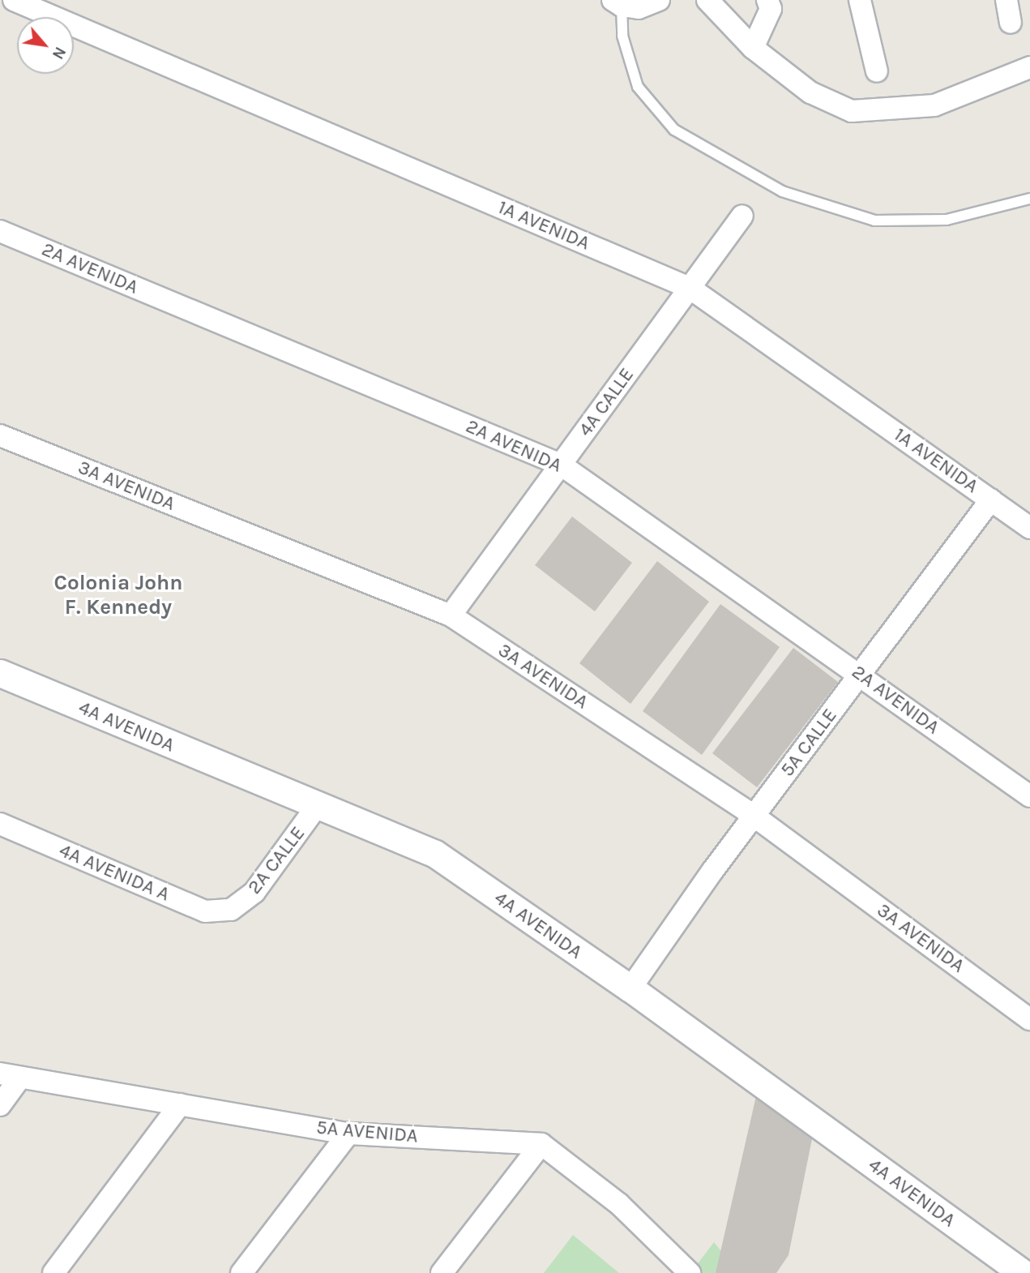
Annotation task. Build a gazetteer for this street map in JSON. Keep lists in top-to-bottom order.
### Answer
{
  "streets": {
    "street": [
      "1A AVENIDA",
      "2A AVENIDA",
      "4A CALLE",
      "3A AVENIDA",
      "4A AVENIDA",
      "5A CALLE",
      "2A CALLE",
      "4A AVENIDA A",
      "5A AVENIDA"
    ]
  },
  "crossings": [
    ["1A AVENIDA", "4A CALLE"],
    ["1A AVENIDA", "5A CALLE"],
    ["2A AVENIDA", "4A CALLE"],
    ["2A AVENIDA", "5A CALLE"],
    ["4A CALLE", "3A AVENIDA"],
    ["3A AVENIDA", "5A CALLE"],
    ["4A AVENIDA", "5A CALLE"],
    ["4A AVENIDA", "2A CALLE"],
    ["2A CALLE", "4A AVENIDA A"]
  ],
  "districts": ["Colonia John F. Kennedy"],
  "north": "bottom right"
}
